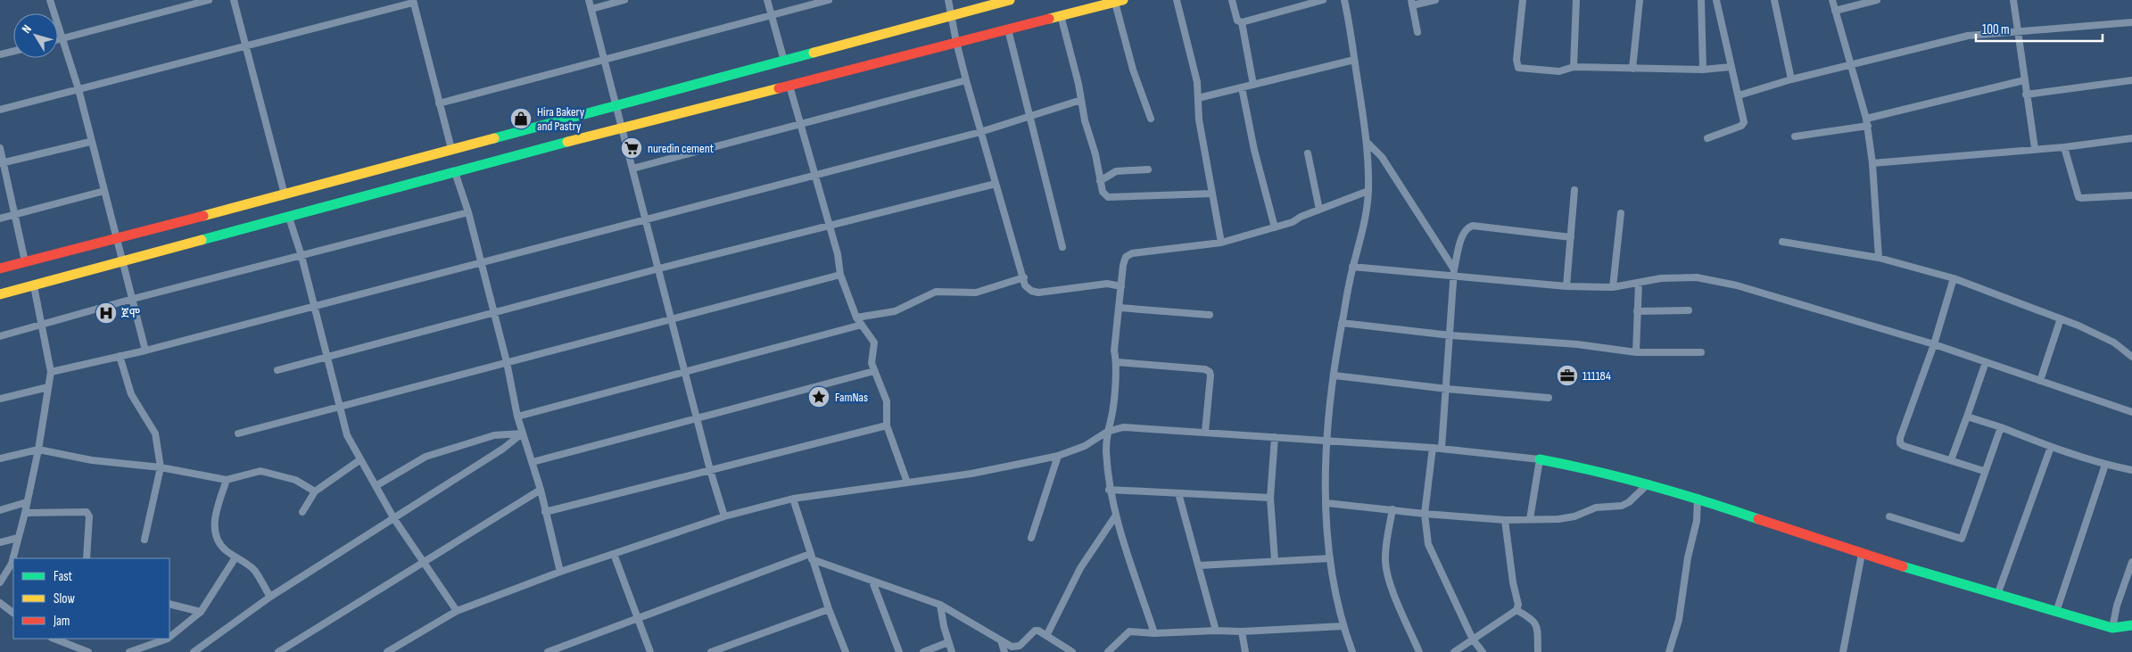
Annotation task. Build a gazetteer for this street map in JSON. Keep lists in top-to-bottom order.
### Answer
{
  "places": {
    "shop": ["Hira Bakery and Pastry"],
    "supermarket": ["nuredin cement"],
    "hospital": ["ጀሞ"],
    "office": ["111184"],
    "place": ["FamNas"]
  },
  "legend": ["Fast", "Slow", "Jam"],
  "scale_bar": "100 m",
  "north": "top left"
}
